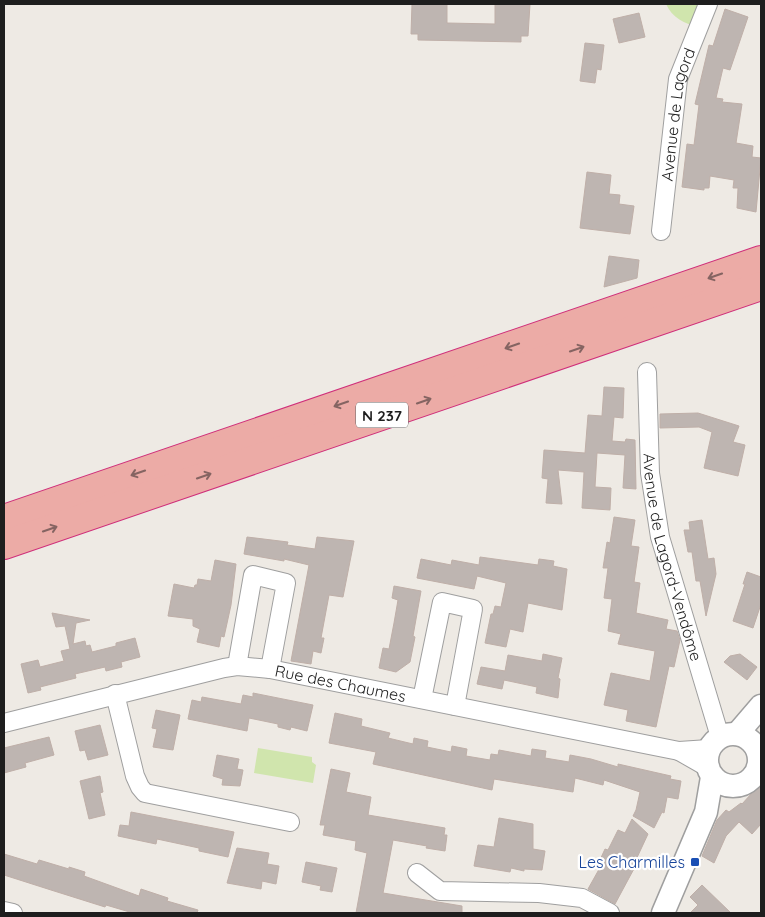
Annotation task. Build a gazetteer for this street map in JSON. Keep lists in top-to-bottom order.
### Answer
{
  "streets": {
    "highway": ["N 237"],
    "street": ["Avenue de Lagord", "Avenue de Lagord-Vendôme", "Rue des Chaumes"]
  },
  "crossings": [
    ["Avenue de Lagord-Vendôme", "Rue des Chaumes"]
  ],
  "places": {
    "transit": ["Les Charmilles"]
  }
}
